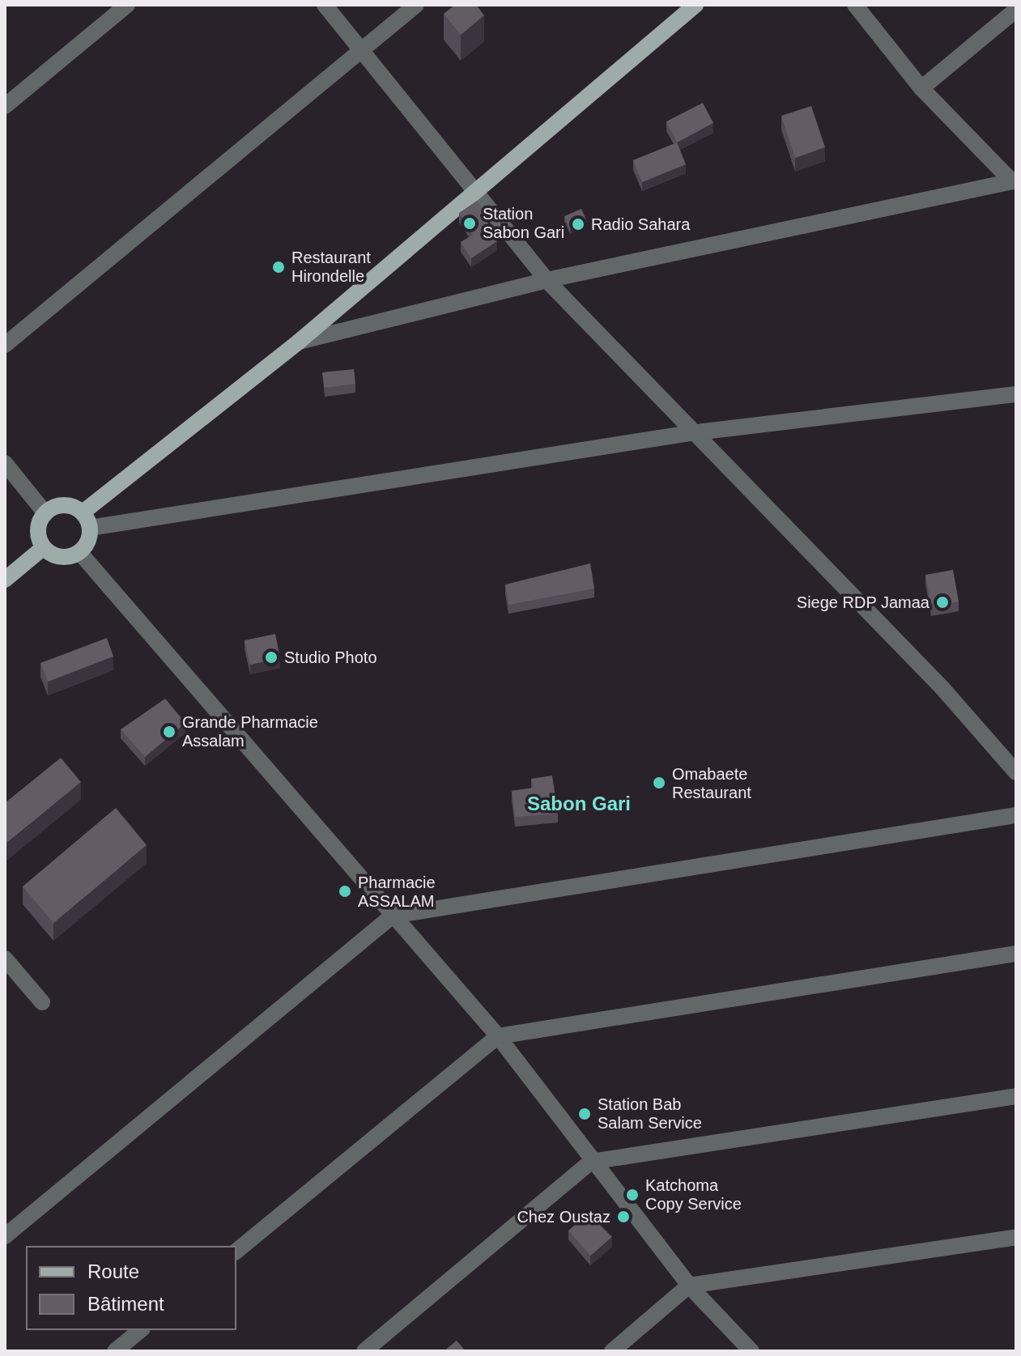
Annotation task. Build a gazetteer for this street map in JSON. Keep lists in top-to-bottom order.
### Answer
{
  "districts": ["Sabon Gari"],
  "places": [
    "Station Sabon Gari",
    "Radio Sahara",
    "Restaurant Hirondelle",
    "Siege RDP Jamaa",
    "Studio Photo",
    "Grande Pharmacie Assalam",
    "Omabaete Restaurant",
    "Pharmacie ASSALAM",
    "Station Bab Salam Service",
    "Katchoma Copy Service",
    "Chez Oustaz"
  ],
  "legend": ["Route", "Bâtiment"]
}
